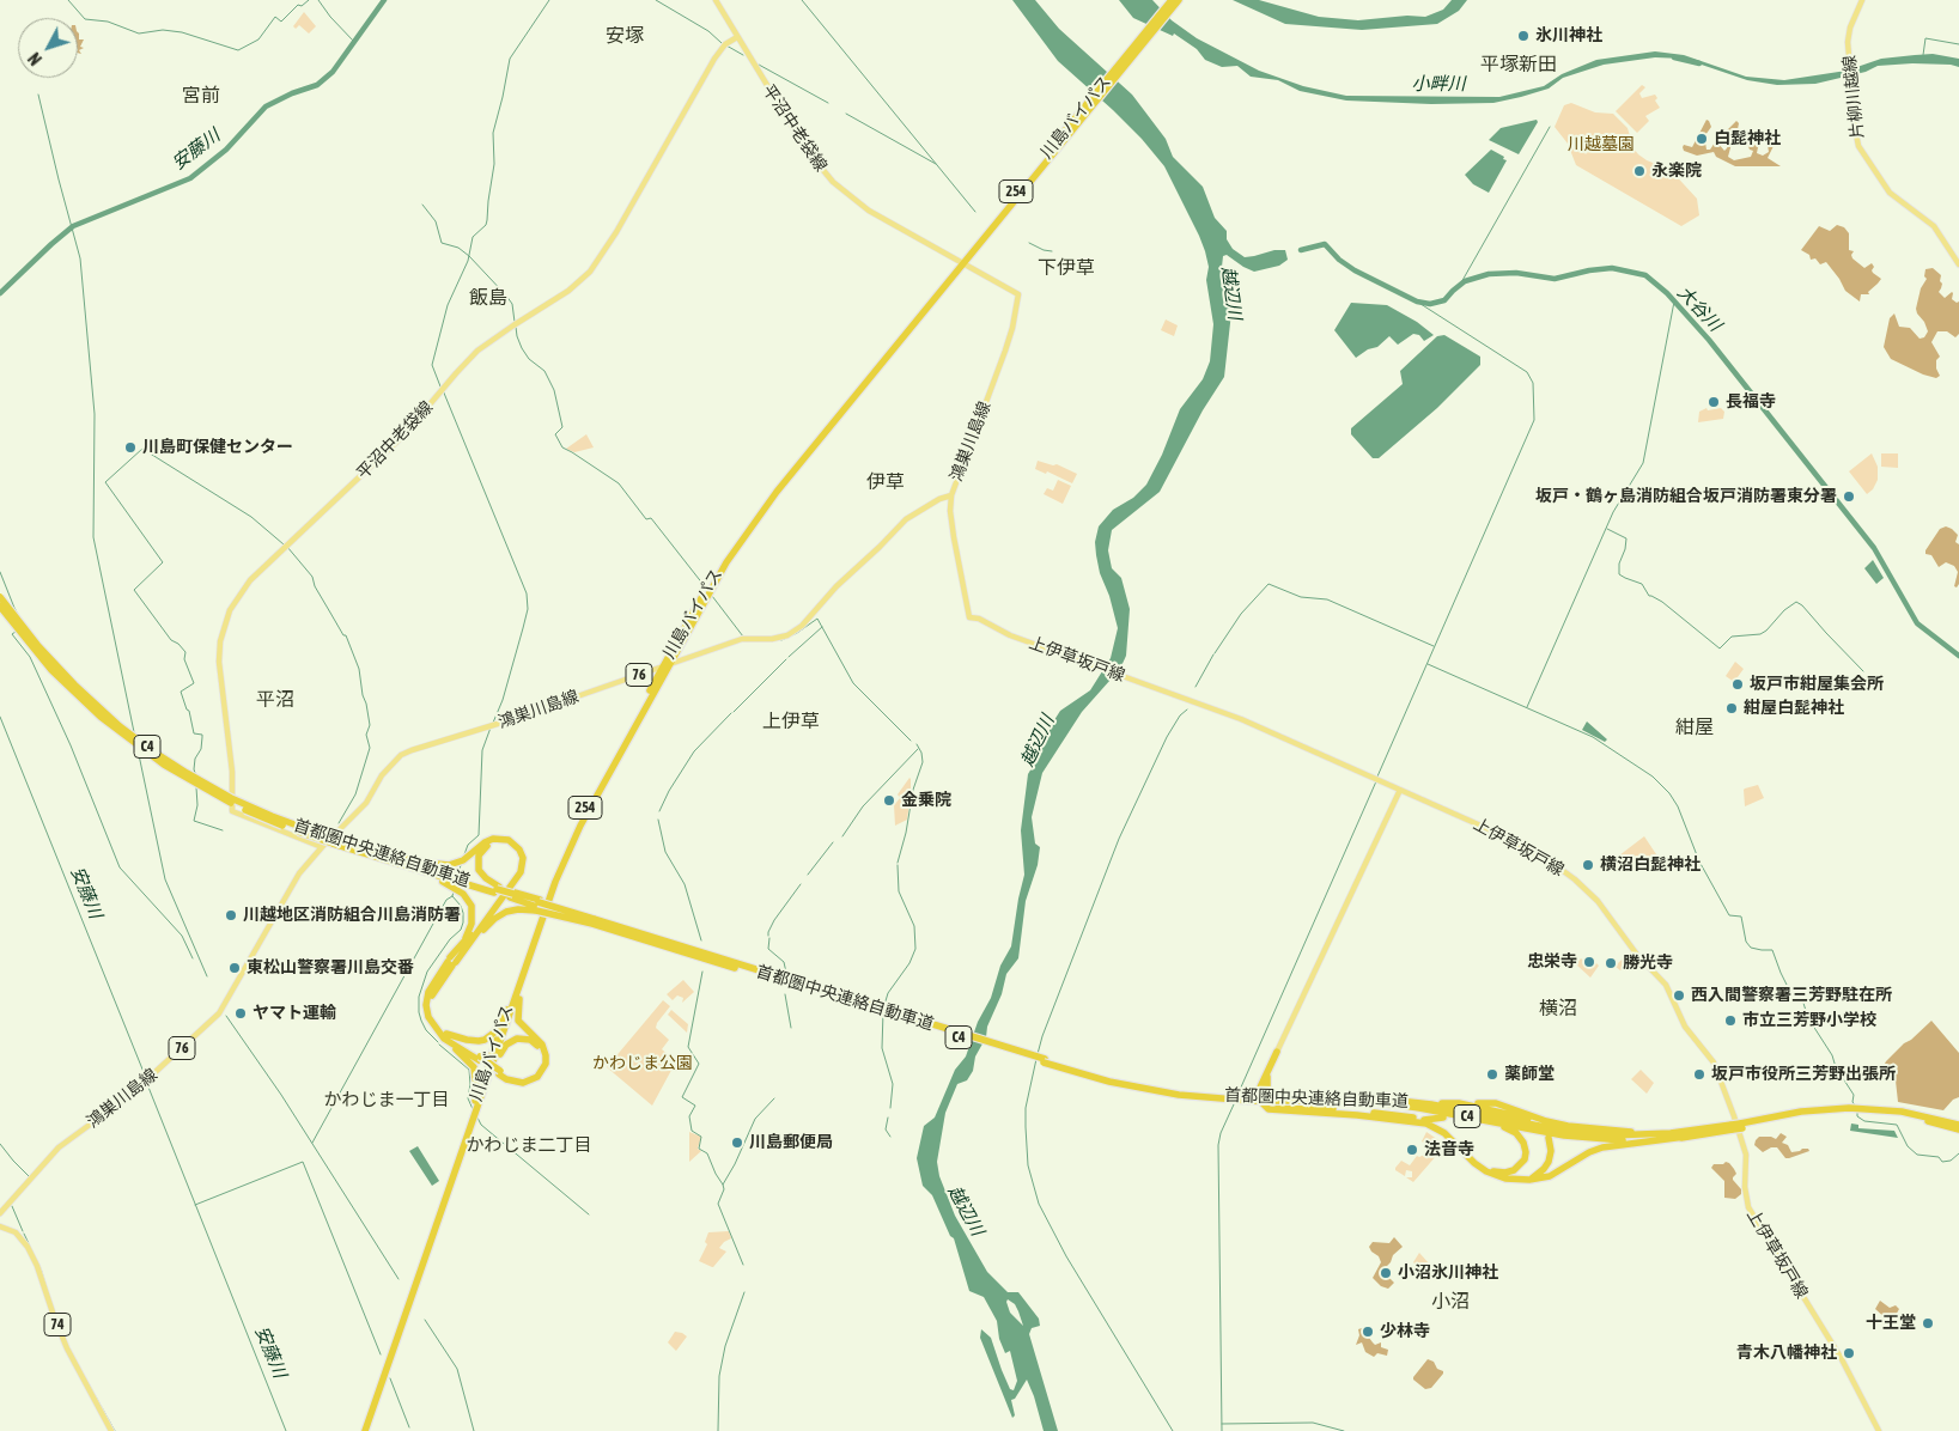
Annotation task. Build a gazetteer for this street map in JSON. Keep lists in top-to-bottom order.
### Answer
{
  "streets": {
    "highway": [
      "川島バイパス",
      "254",
      "C4",
      "首都圏中央連絡自動車道"
    ],
    "main road": [
      "片柳川越線",
      "平沼中老袋線",
      "鴻巣川島線",
      "上伊草坂戸線",
      "76",
      "74"
    ]
  },
  "crossings": [
    ["川島バイパス", "平沼中老袋線"],
    ["川島バイパス", "鴻巣川島線"],
    ["平沼中老袋線", "鴻巣川島線"],
    ["鴻巣川島線", "上伊草坂戸線"]
  ],
  "districts": [
    "安塚",
    "平塚新田",
    "宮前",
    "下伊草",
    "飯島",
    "伊草",
    "平沼",
    "上伊草",
    "紺屋",
    "横沼",
    "かわじま一丁目",
    "かわじま二丁目",
    "小沼"
  ],
  "water": [
    "小畔川",
    "安藤川",
    "越辺川",
    "大谷川"
  ],
  "parks": ["川越墓園", "かわじま公園"],
  "places": [
    "氷川神社",
    "白髭神社",
    "永楽院",
    "長福寺",
    "川島町保健センター",
    "坂戸・鶴ヶ島消防組合坂戸消防署東分署",
    "坂戸市紺屋集会所",
    "紺屋白髭神社",
    "金乗院",
    "横沼白髭神社",
    "川越地区消防組合川島消防署",
    "忠栄寺",
    "勝光寺",
    "東松山警察署川島交番",
    "西入間警察署三芳野駐在所",
    "ヤマト運輸",
    "市立三芳野小学校",
    "薬師堂",
    "坂戸市役所三芳野出張所",
    "川島郵便局",
    "法音寺",
    "小沼氷川神社",
    "十王堂",
    "少林寺",
    "青木八幡神社"
  ],
  "north": "bottom left"
}
